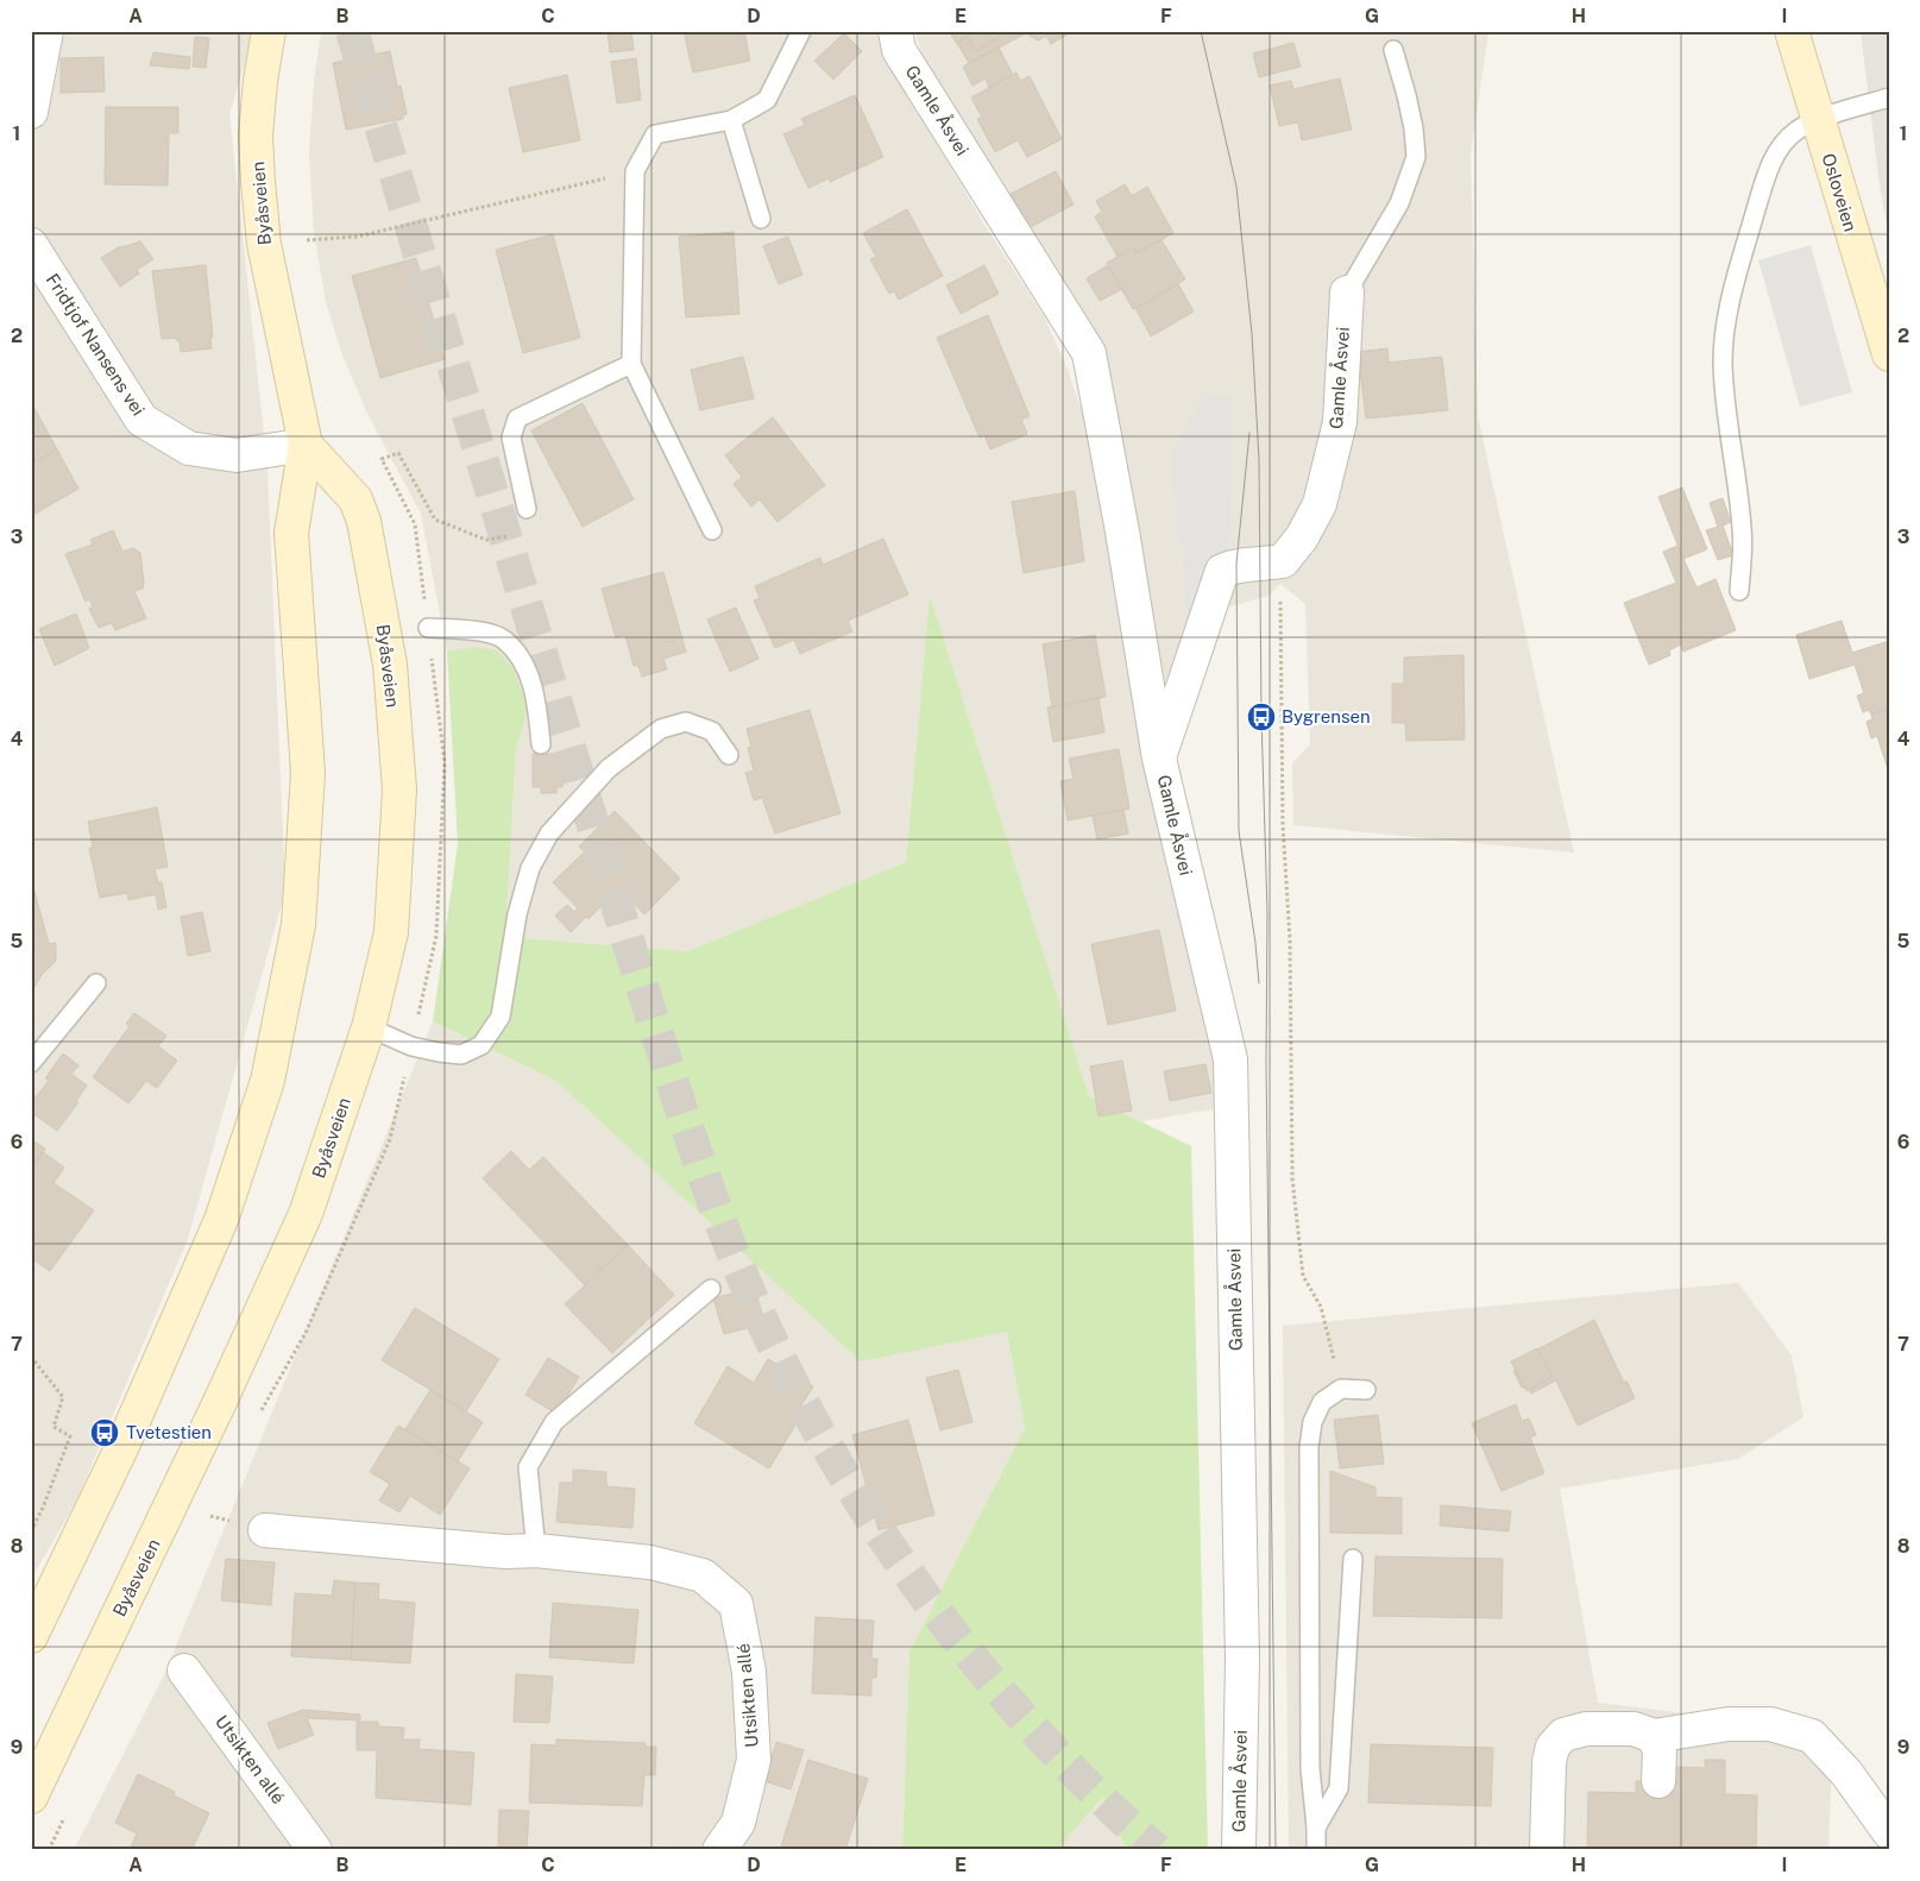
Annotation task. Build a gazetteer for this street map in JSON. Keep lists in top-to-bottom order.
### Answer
{
  "streets": {
    "main road": ["Osloveien", "Byåsveien"],
    "street": ["Gamle Åsvei", "Fridtjof Nansens vei", "Utsikten allé"]
  },
  "crossings": [
    ["Byåsveien", "Fridtjof Nansens vei"]
  ],
  "places": {
    "bus stop": ["Bygrensen", "Tvetestien"]
  },
  "grid": {
    "columns": [
      "A",
      "B",
      "C",
      "D",
      "E",
      "F",
      "G",
      "H",
      "I"
    ],
    "rows": [
      "1",
      "2",
      "3",
      "4",
      "5",
      "6",
      "7",
      "8",
      "9"
    ]
  }
}
